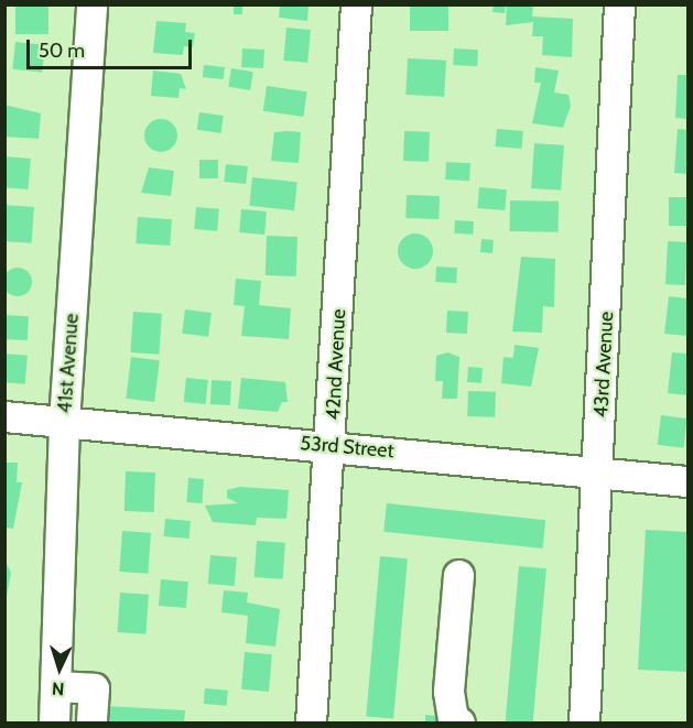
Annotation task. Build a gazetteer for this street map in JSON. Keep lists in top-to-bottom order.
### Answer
{
  "streets": {
    "street": [
      "41st Avenue",
      "42nd Avenue",
      "43rd Avenue",
      "53rd Street"
    ]
  },
  "crossings": [
    ["41st Avenue", "53rd Street"],
    ["42nd Avenue", "53rd Street"],
    ["43rd Avenue", "53rd Street"]
  ],
  "scale_bar": "50 m",
  "north": "bottom"
}
